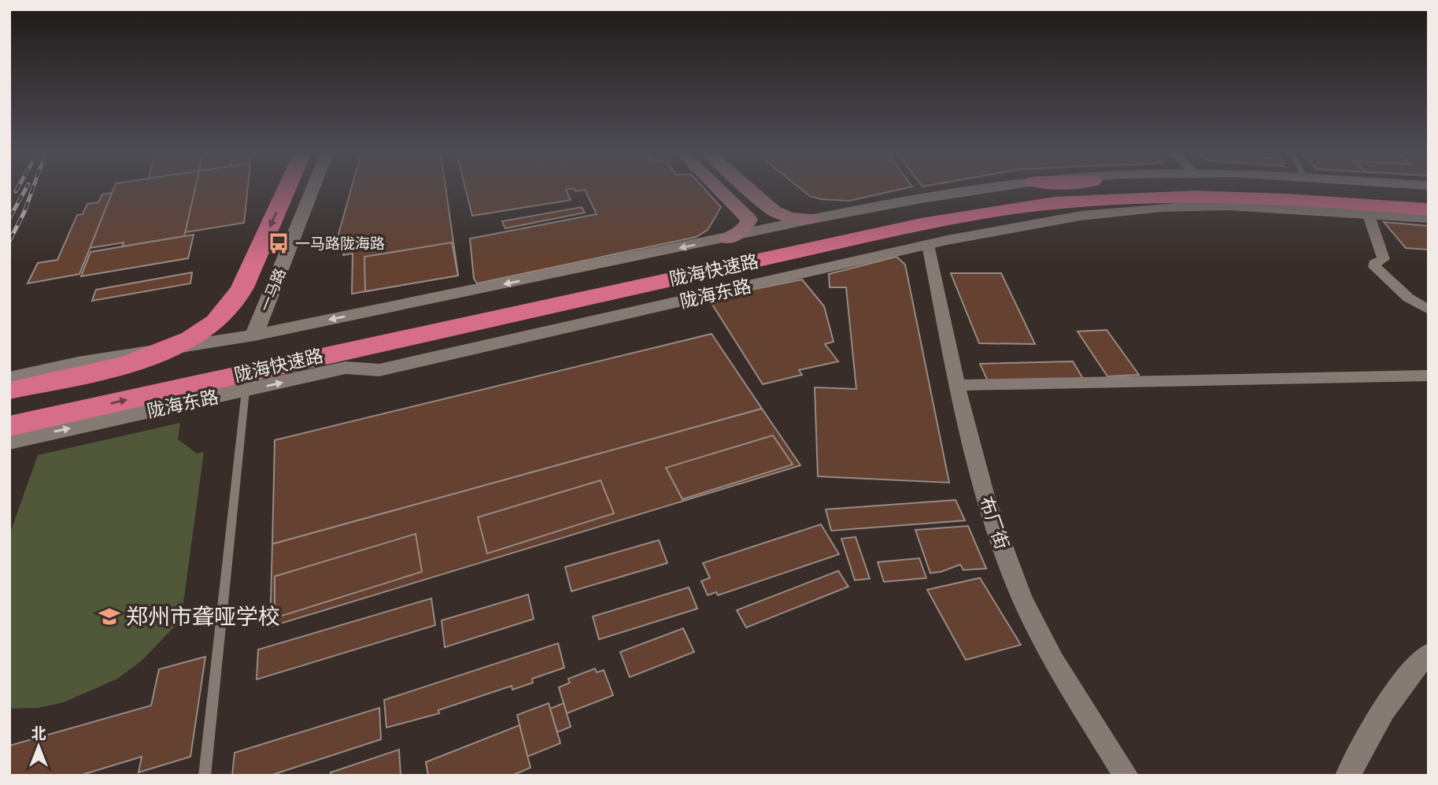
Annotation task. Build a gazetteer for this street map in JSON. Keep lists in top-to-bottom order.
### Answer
{
  "streets": {
    "highway": ["陇海快速路"],
    "street": ["一马路", "陇海东路", "布厂街"]
  },
  "crossings": [
    ["陇海东路", "布厂街"]
  ],
  "places": {
    "bus stop": ["一马路陇海路"],
    "school or university": ["郑州市聋哑学校"]
  },
  "north": "top"
}
